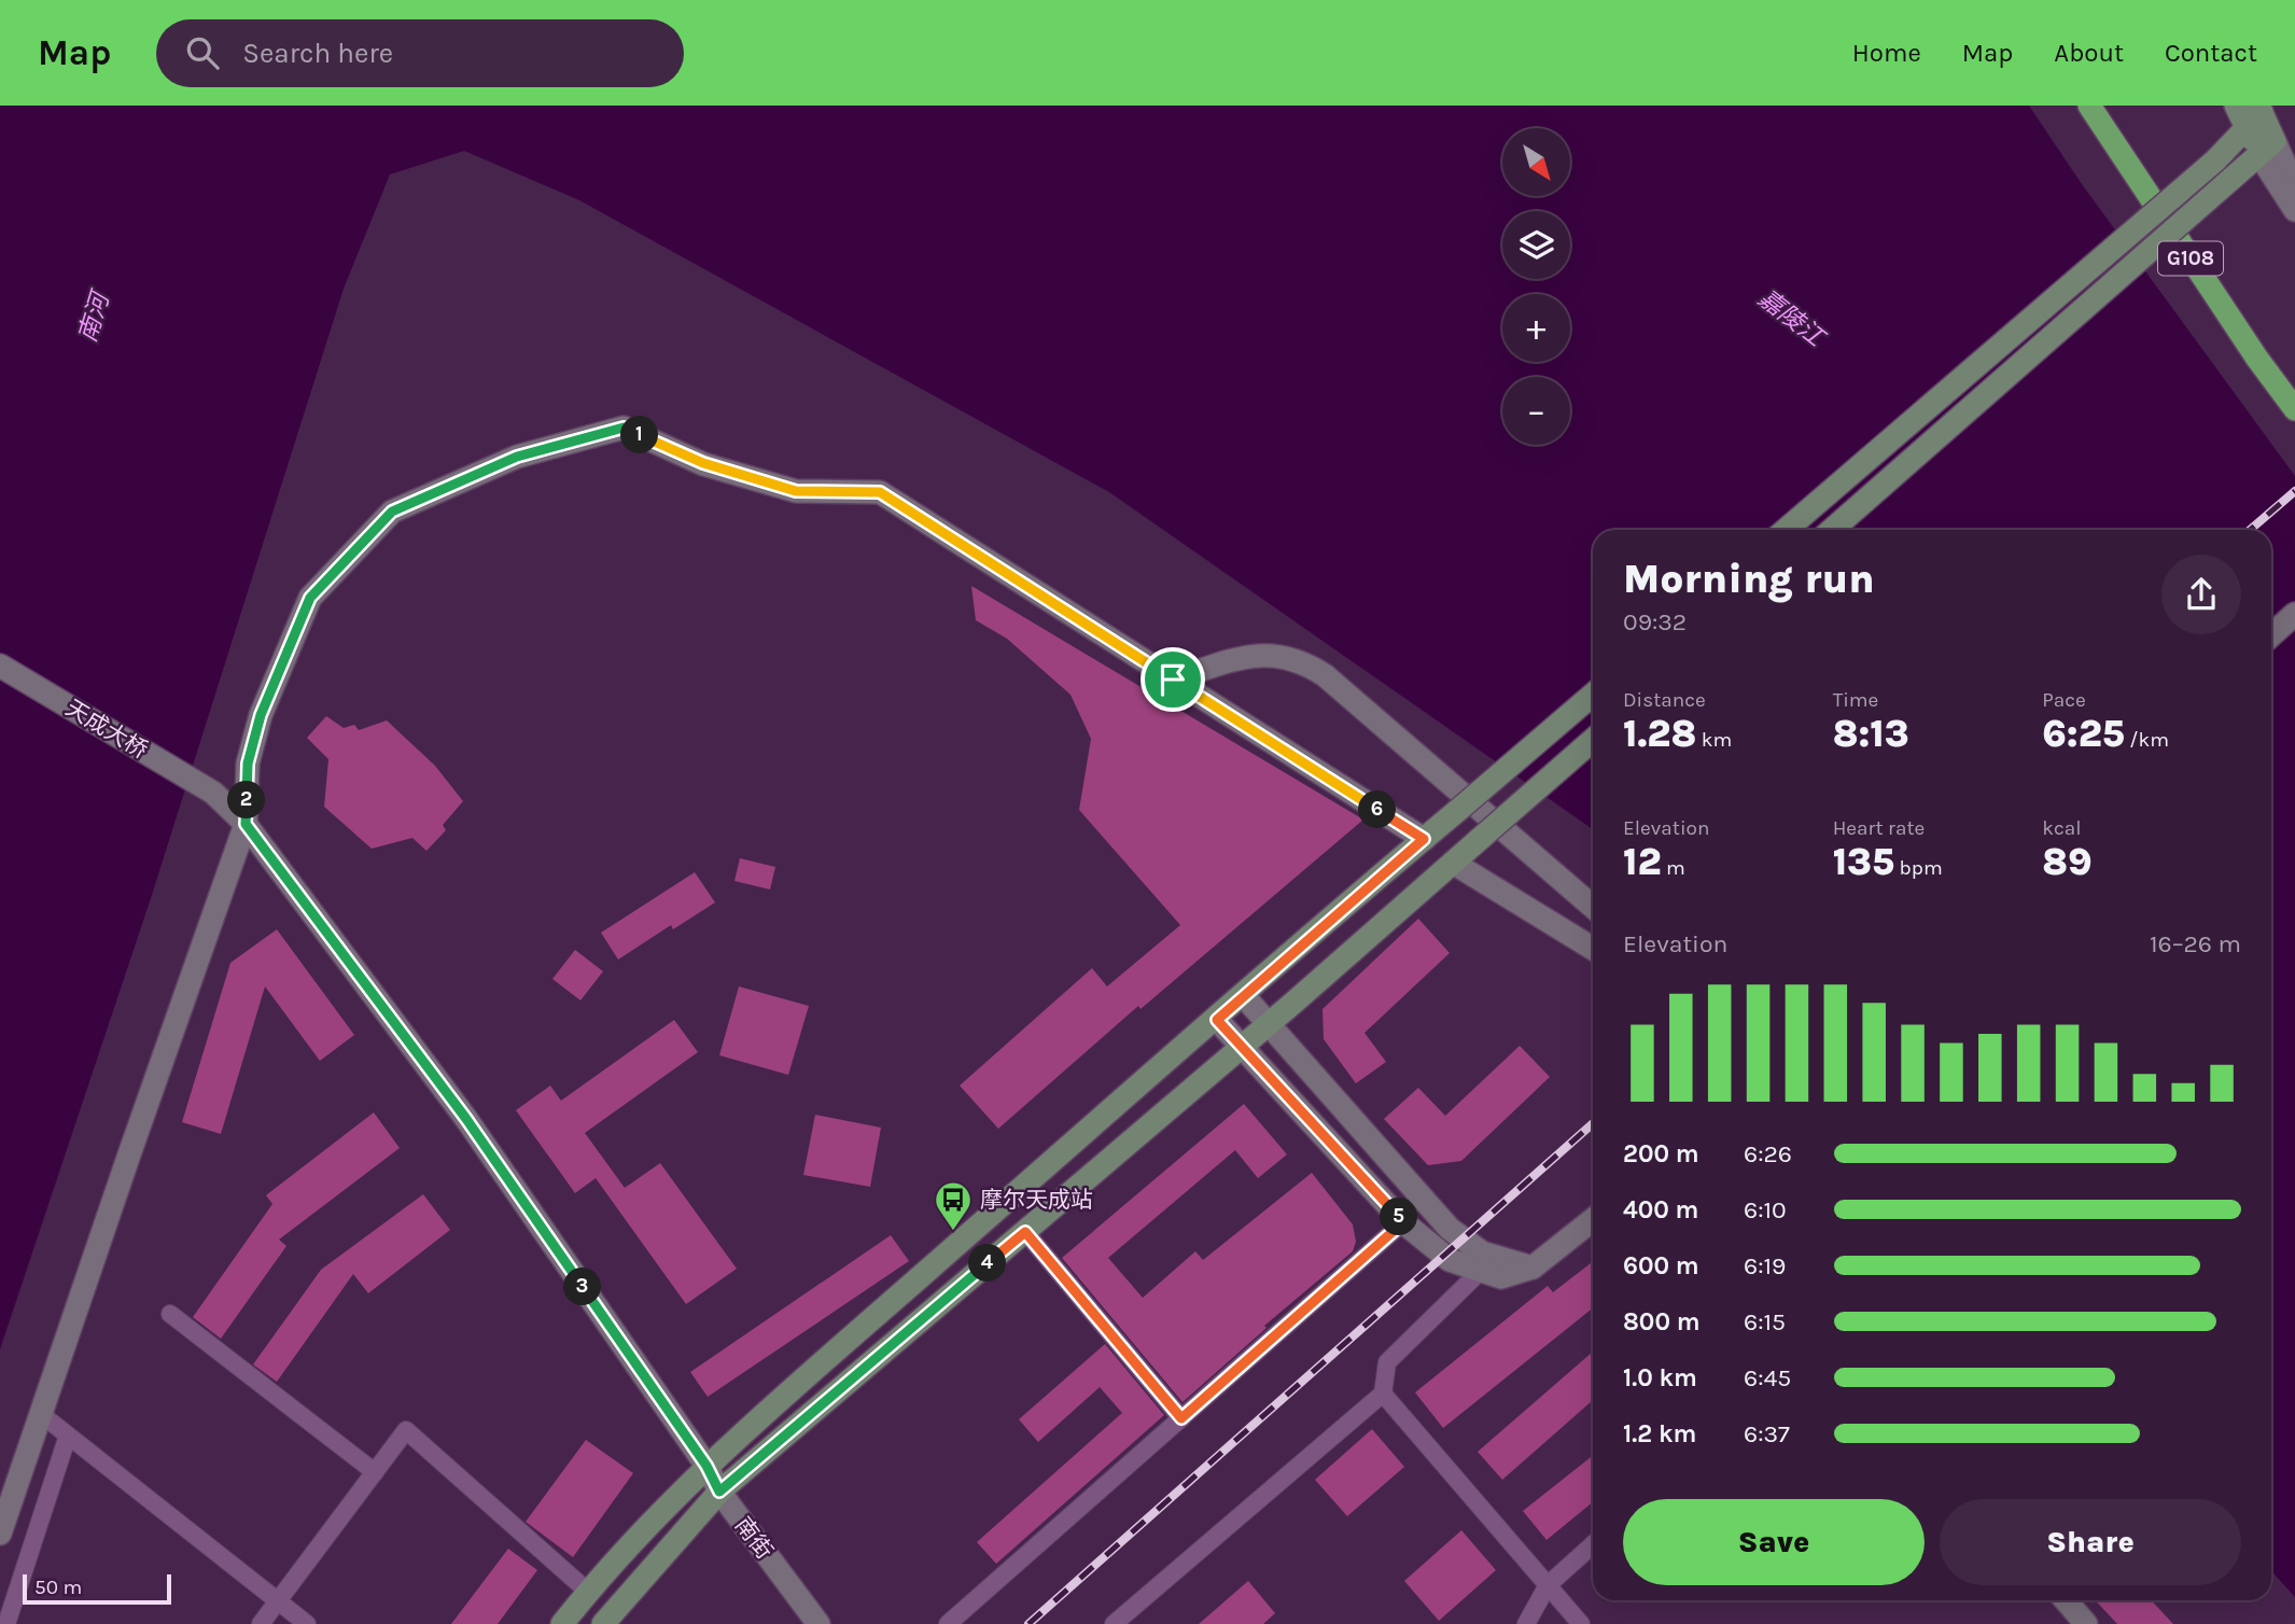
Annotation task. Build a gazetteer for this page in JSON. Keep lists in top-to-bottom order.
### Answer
{
  "streets": {
    "highway": ["G108"],
    "street": ["天成大桥", "南街"]
  },
  "crossings": [
    ["天成大桥", "南街"]
  ],
  "water": ["南河", "嘉陵江"],
  "places": {
    "bus stop": ["摩尔天成站"]
  },
  "scale_bar": "50 m",
  "north": "bottom right",
  "page": {
    "header": "Map",
    "search": "Search here",
    "nav": [
      "Home",
      "Map",
      "About",
      "Contact"
    ],
    "map_buttons": ["+", "−"],
    "pins": [
      "1",
      "2",
      "6",
      "5",
      "4",
      "3"
    ],
    "heading": ["Morning run", "09:32"],
    "stats": [
      ["Distance", "1.28 km"],
      ["Time", "8:13"],
      ["Pace", "6:25 /km"],
      ["Elevation", "12 m"],
      ["Heart rate", "135 bpm"],
      ["kcal", "89"]
    ],
    "chart": ["Elevation", "16–26 m"],
    "list": [
      {
        "name": "200 m",
        "note": "6:26"
      },
      {
        "name": "400 m",
        "note": "6:10"
      },
      {
        "name": "600 m",
        "note": "6:19"
      },
      {
        "name": "800 m",
        "note": "6:15"
      },
      {
        "name": "1.0 km",
        "note": "6:45"
      },
      {
        "name": "1.2 km",
        "note": "6:37"
      }
    ],
    "buttons": ["Save", "Share"],
    "scale": "50 m"
  }
}
